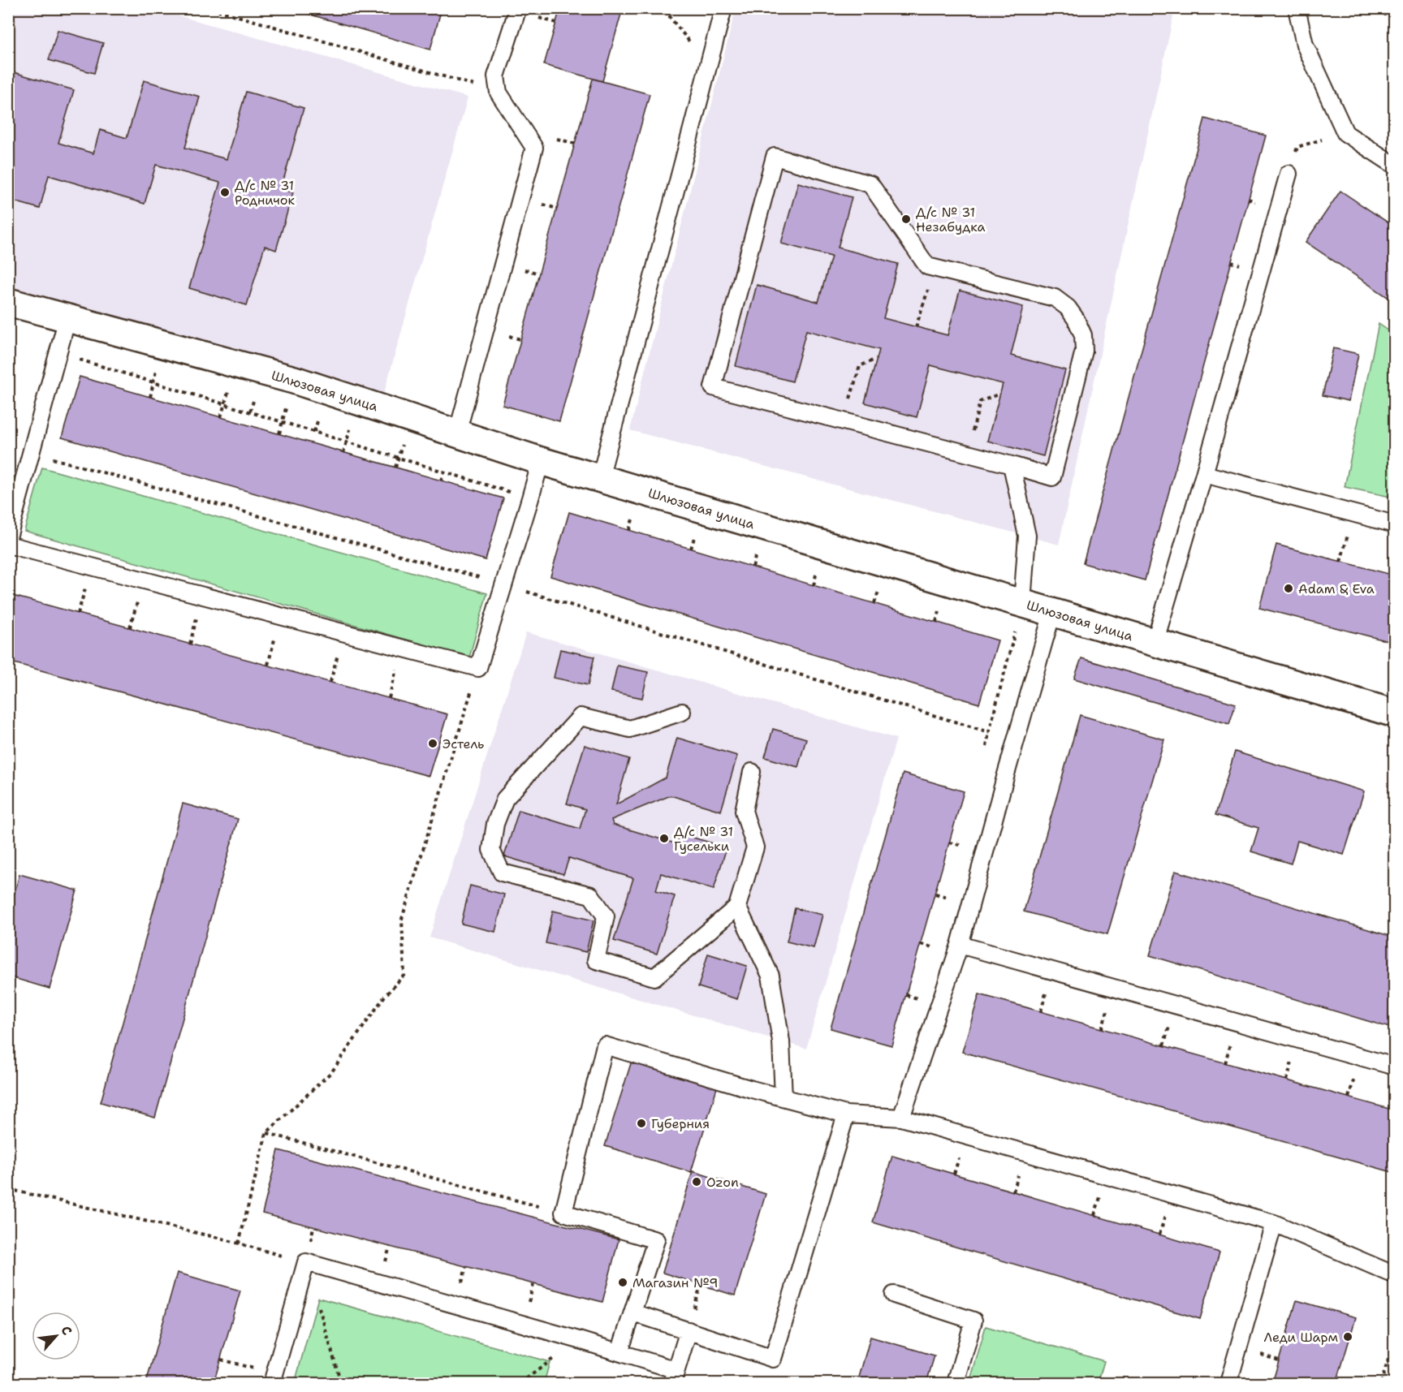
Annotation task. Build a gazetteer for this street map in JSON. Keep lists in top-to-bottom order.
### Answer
{
  "streets": {
    "street": ["Шлюзовая улица"]
  },
  "places": [
    "Д/с № 31 Родничок",
    "Д/с № 31 Незабудка",
    "Adam & Eva",
    "Эстель",
    "Д/с № 31 Гусельки",
    "Губерния",
    "Ozon",
    "Магазин №9",
    "Леди Шарм"
  ],
  "north": "top right"
}
